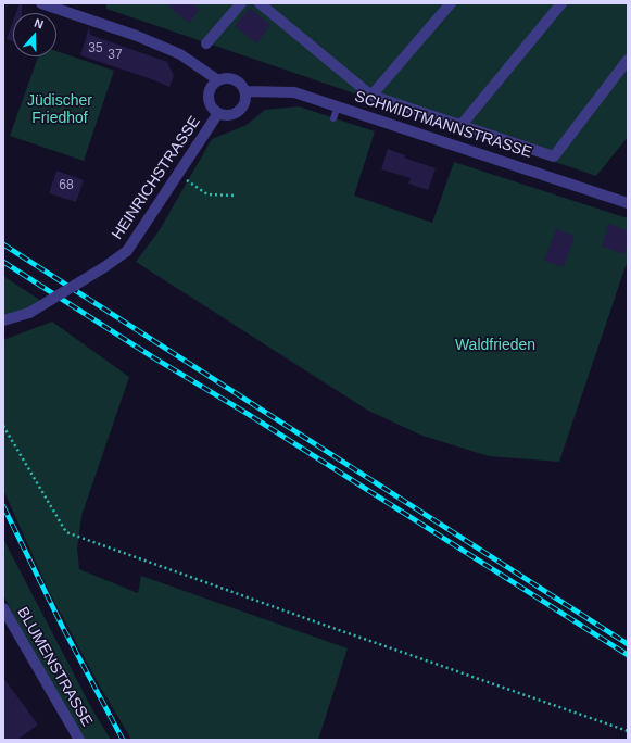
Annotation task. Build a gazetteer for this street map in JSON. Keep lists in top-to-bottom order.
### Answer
{
  "streets": {
    "street": ["SCHMIDTMANNSTRASSE", "HEINRICHSTRASSE", "BLUMENSTRASSE"]
  },
  "crossings": [
    ["SCHMIDTMANNSTRASSE", "HEINRICHSTRASSE"]
  ],
  "parks": ["Jüdischer Friedhof", "Waldfrieden"],
  "house_numbers": ["35", "37", "68"],
  "north": "top"
}
